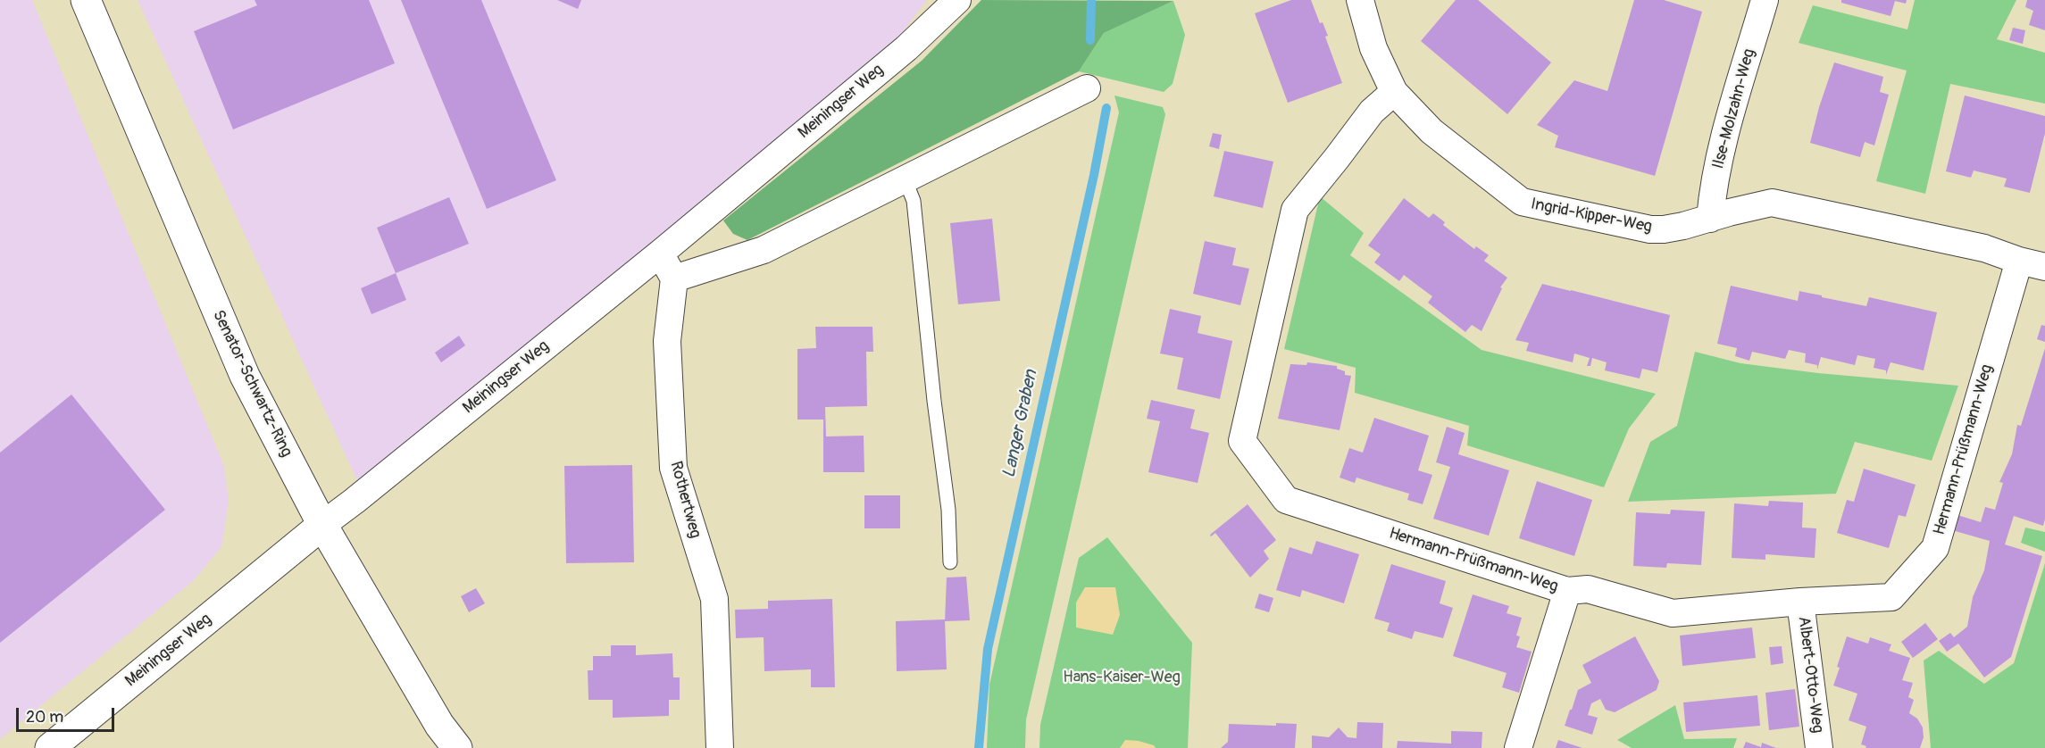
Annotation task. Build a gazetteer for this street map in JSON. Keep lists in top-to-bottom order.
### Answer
{
  "streets": {
    "main road": ["Meiningser Weg", "Senator-Schwartz-Ring"],
    "street": [
      "Ilse-Molzahn-Weg",
      "Ingrid-Kipper-Weg",
      "Hermann-Prüßmann-Weg",
      "Rothertweg",
      "Albert-Otto-Weg"
    ]
  },
  "crossings": [
    ["Meiningser Weg", "Senator-Schwartz-Ring"],
    ["Ilse-Molzahn-Weg", "Ingrid-Kipper-Weg"],
    ["Ingrid-Kipper-Weg", "Hermann-Prüßmann-Weg"],
    ["Hermann-Prüßmann-Weg", "Albert-Otto-Weg"]
  ],
  "water": ["Langer Graben"],
  "parks": ["Hans-Kaiser-Weg"],
  "scale_bar": "20 m"
}
